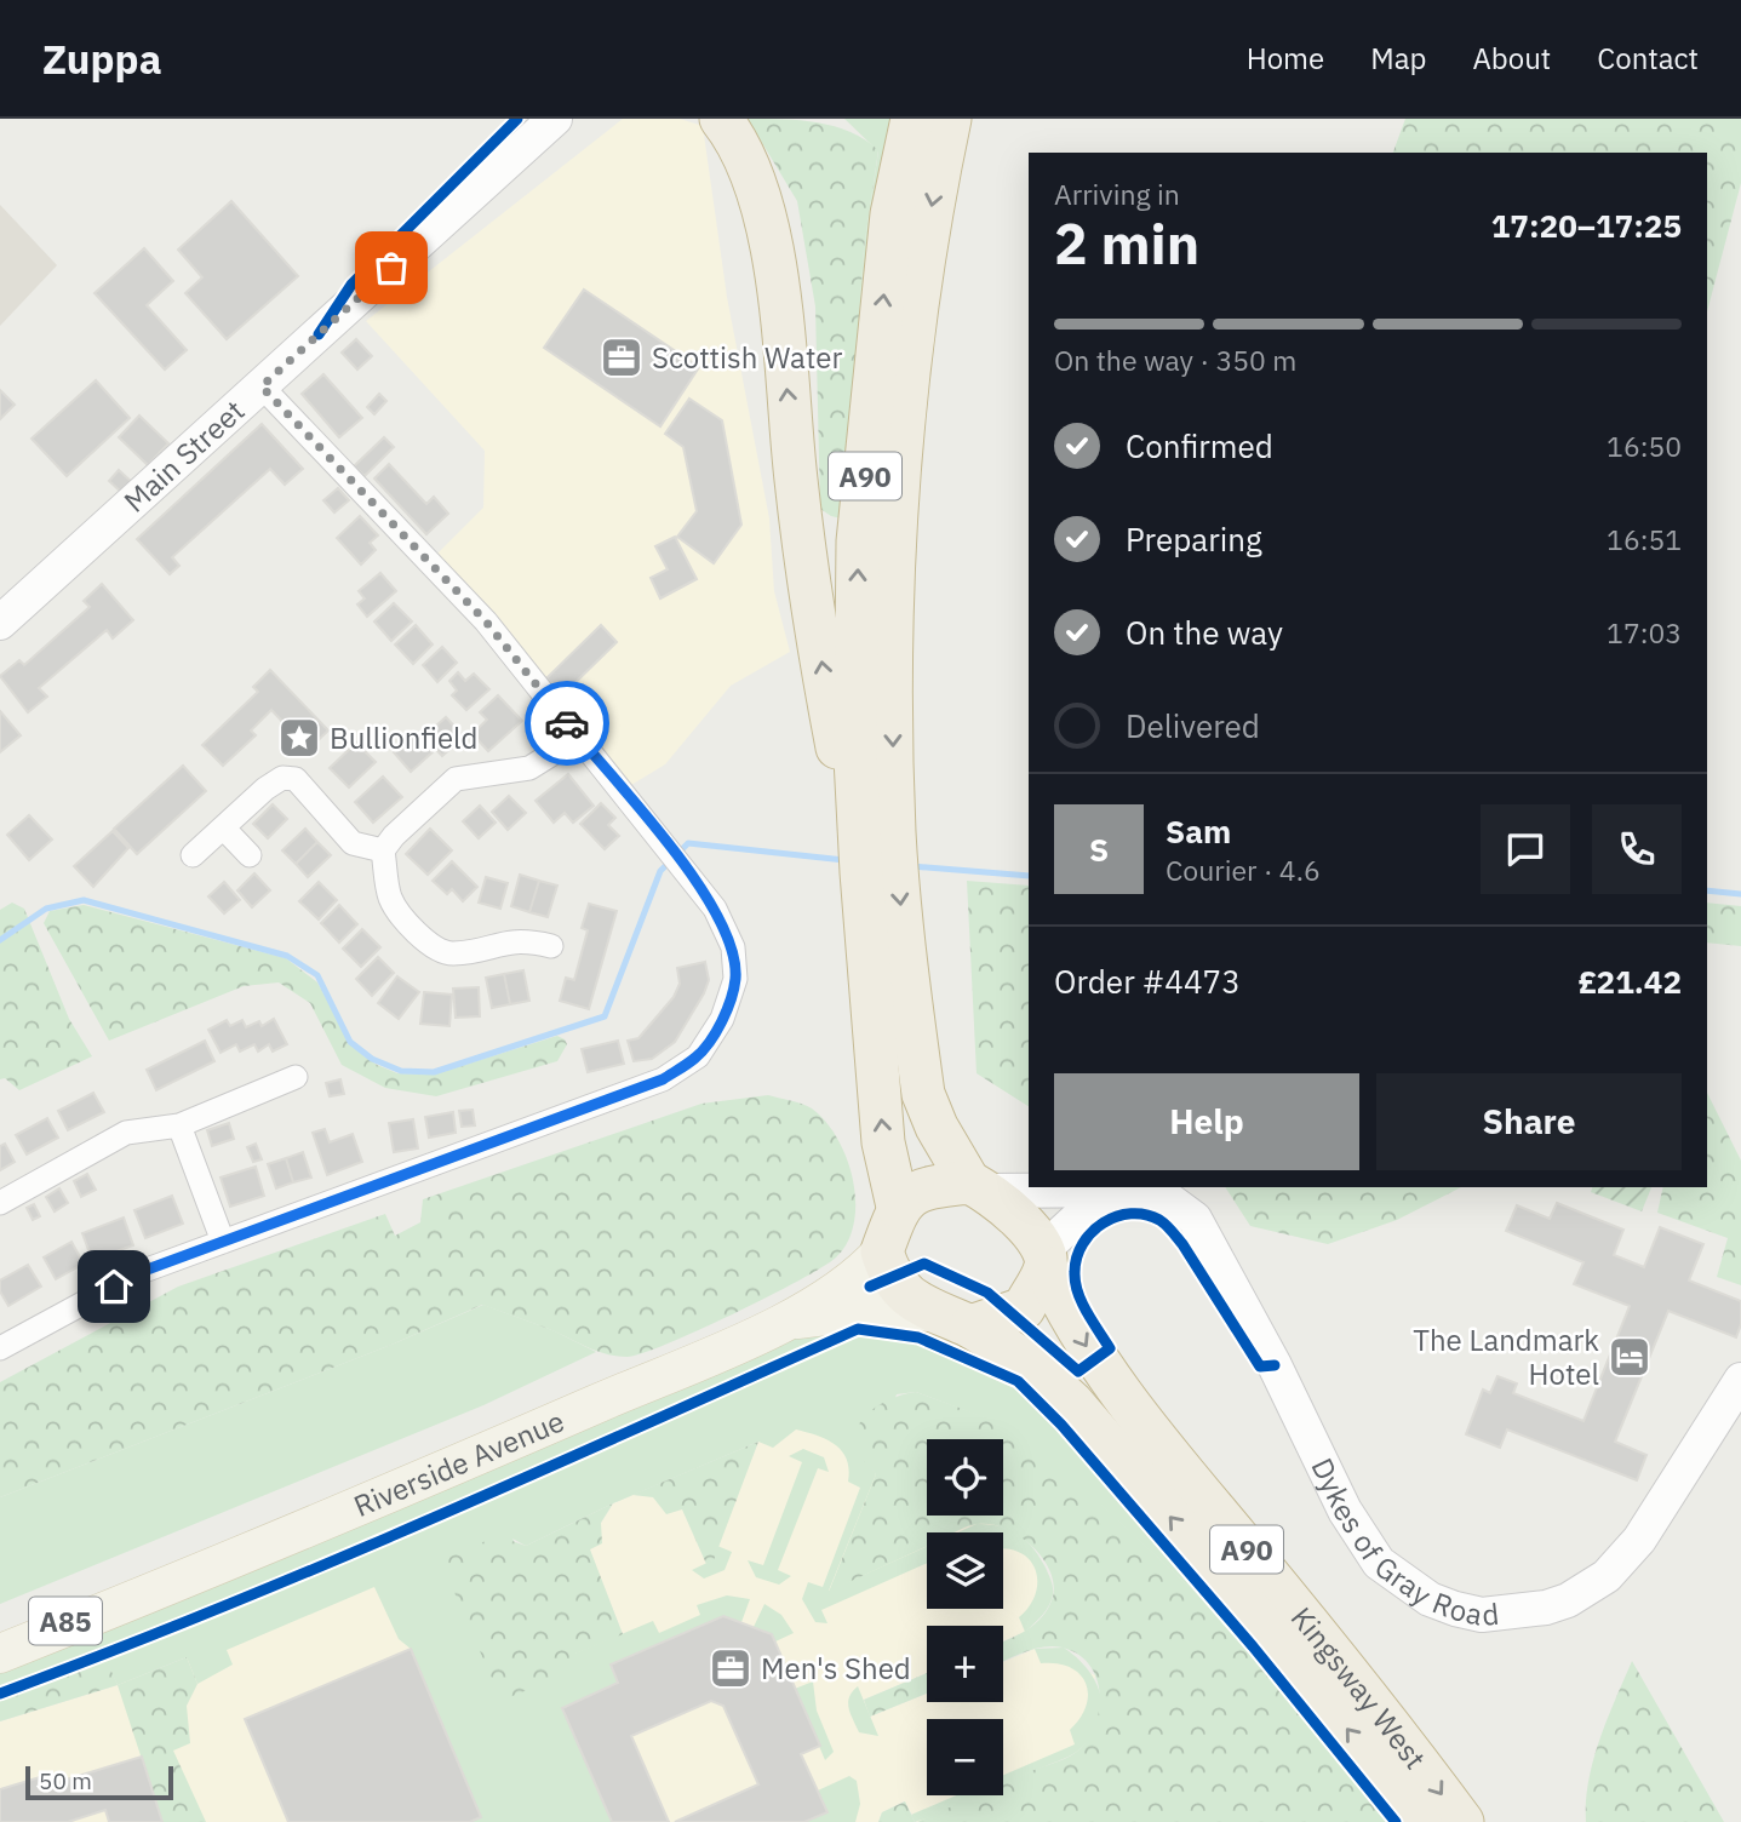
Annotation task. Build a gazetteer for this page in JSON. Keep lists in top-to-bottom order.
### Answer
{
  "streets": {
    "highway": ["A90", "Kingsway West"],
    "main road": ["Riverside Avenue", "A85"],
    "street": ["Main Street", "Dykes of Gray Road"]
  },
  "crossings": [
    ["A90", "Riverside Avenue"],
    ["A90", "Dykes of Gray Road"],
    ["A90", "Kingsway West"],
    ["Riverside Avenue", "Dykes of Gray Road"],
    ["Riverside Avenue", "Kingsway West"],
    ["Dykes of Gray Road", "Kingsway West"]
  ],
  "places": {
    "office": ["Scottish Water", "Men's Shed"],
    "place": ["Bullionfield"],
    "hotel": ["The Landmark Hotel"]
  },
  "scale_bar": "50 m",
  "page": {
    "header": "Zuppa",
    "nav": [
      "Home",
      "Map",
      "About",
      "Contact"
    ],
    "heading": ["2 min", "Arriving in", "17:20–17:25"],
    "panel": [
      "Sam",
      "Courier · 4.6",
      "Order #4473",
      "£21.42"
    ],
    "bar": "On the way · 350 m",
    "list": [
      ["Confirmed", "16:50"],
      ["Preparing", "16:51"],
      ["On the way", "17:03"],
      "Delivered"
    ],
    "round": "S",
    "buttons": ["Help", "Share"],
    "map_buttons": ["+", "−"],
    "scale": "50 m"
  }
}
